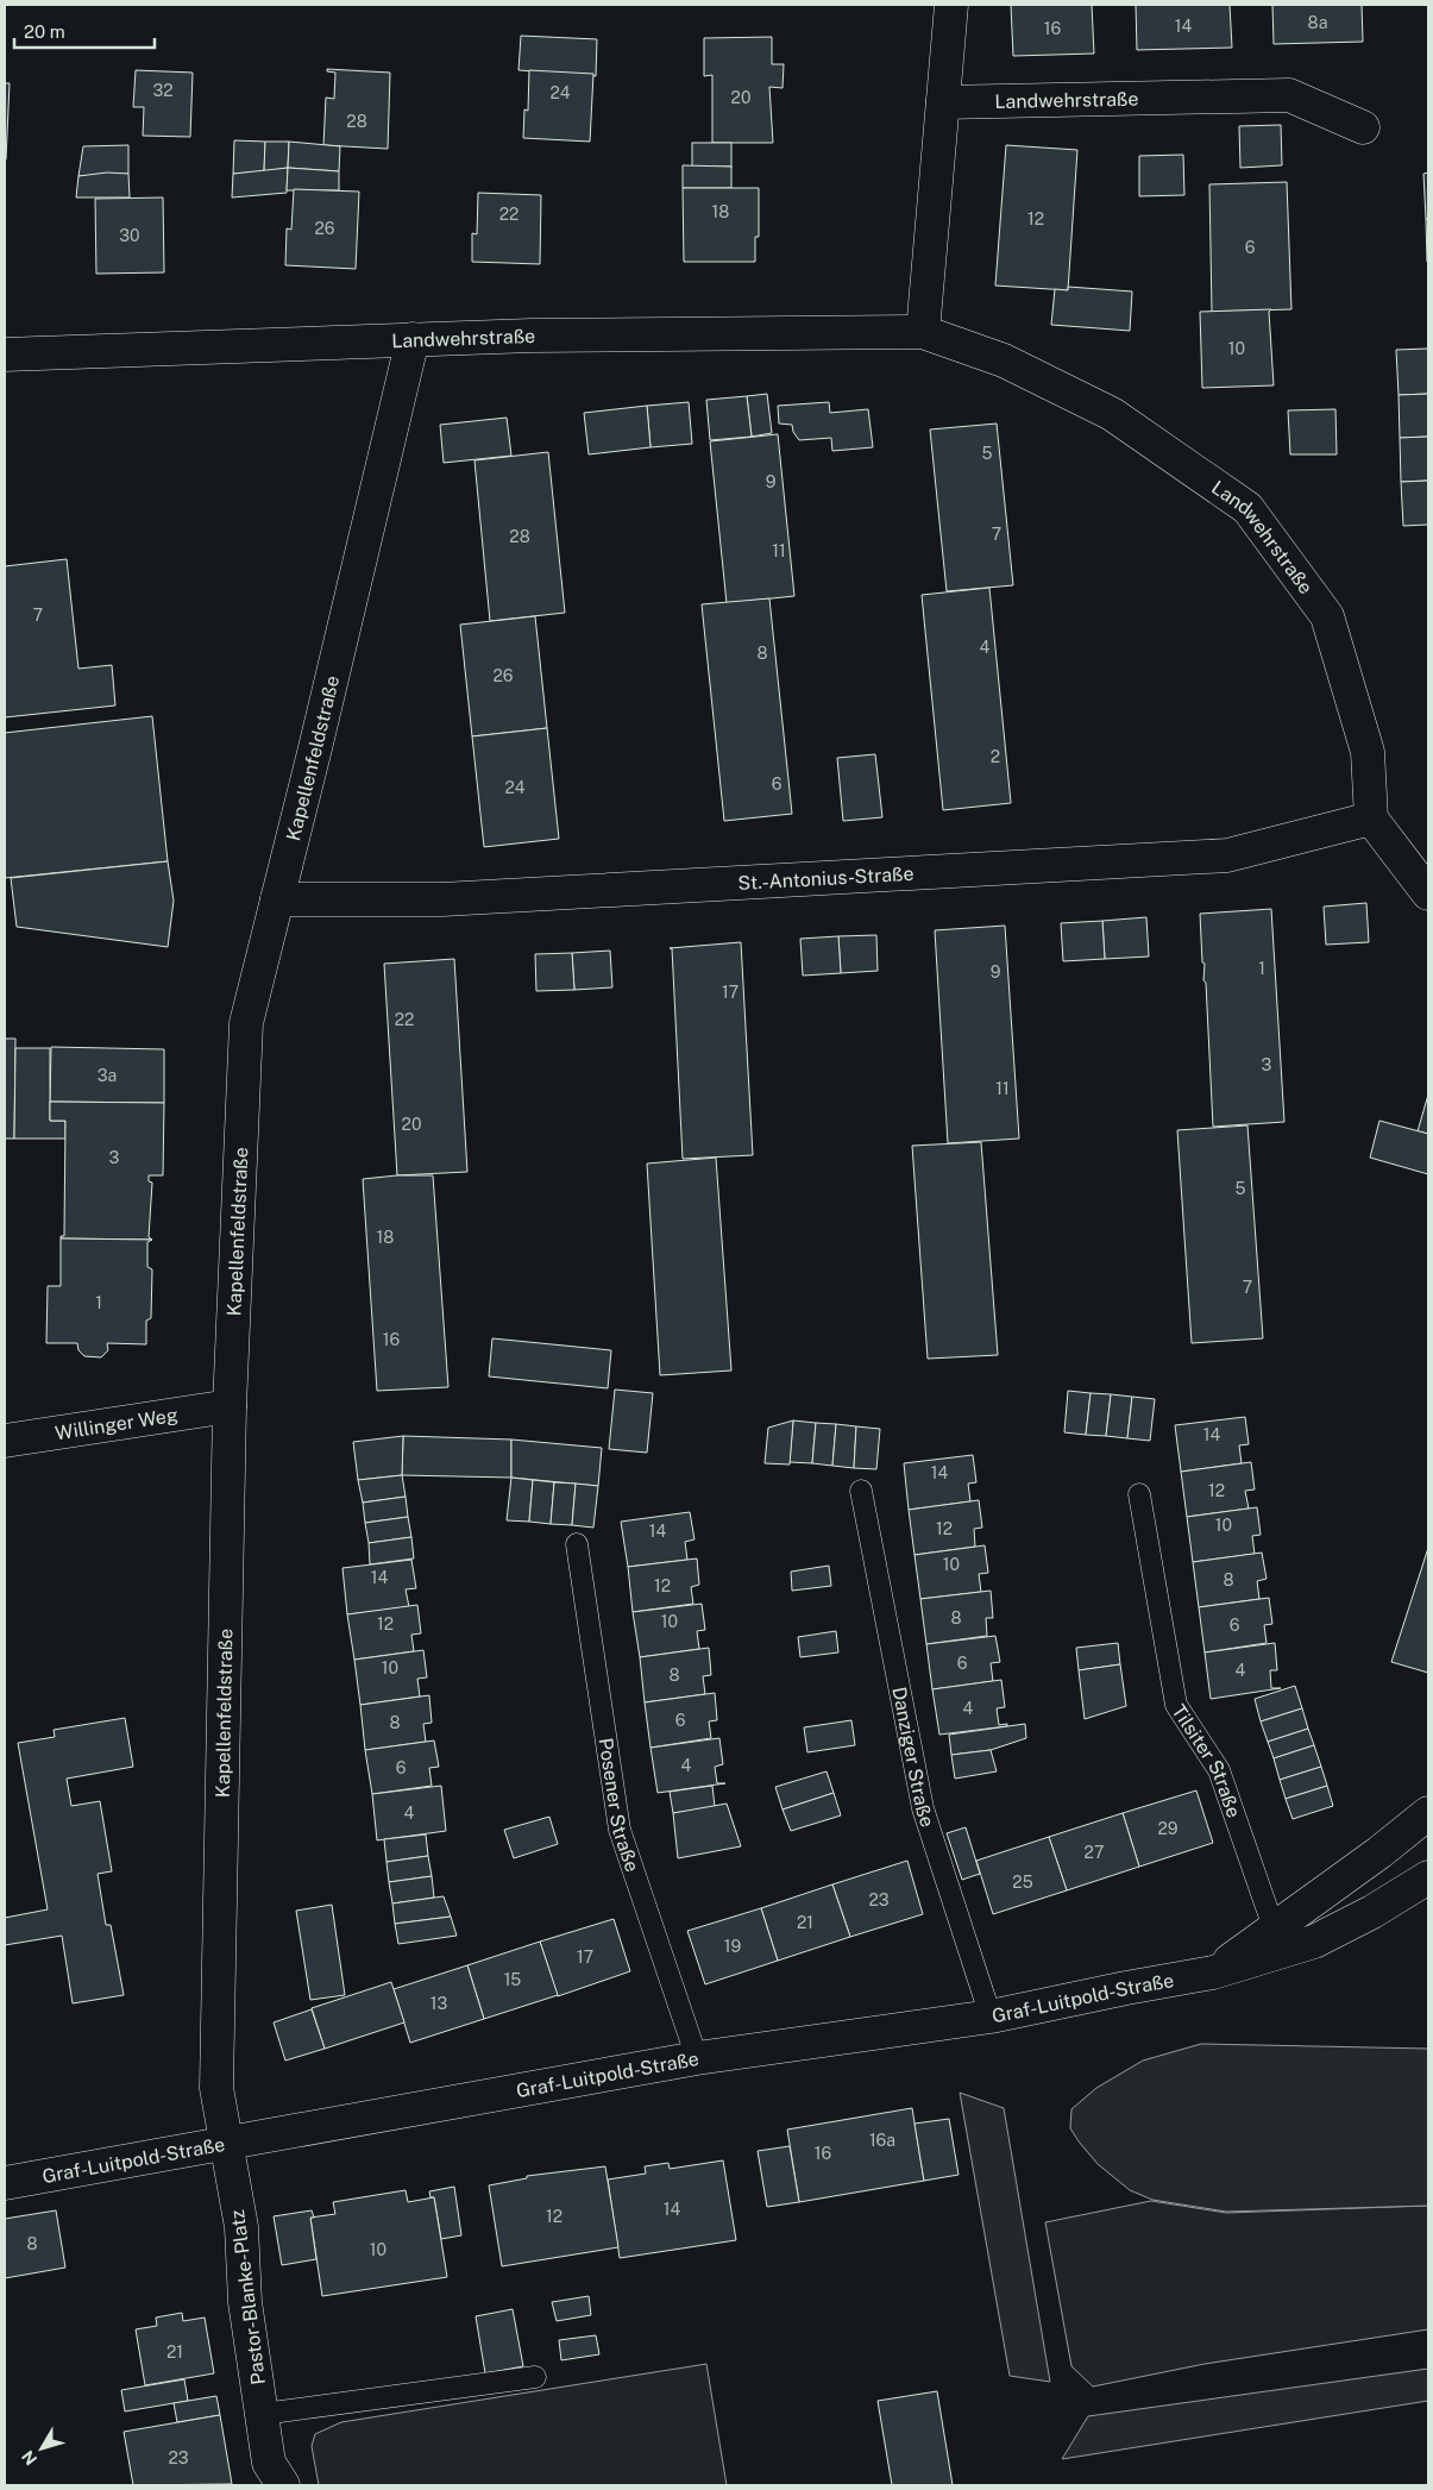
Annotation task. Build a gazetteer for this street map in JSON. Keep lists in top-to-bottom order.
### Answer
{
  "streets": {
    "street": [
      "Landwehrstraße",
      "Kapellenfeldstraße",
      "St.-Antonius-Straße",
      "Willinger Weg",
      "Graf-Luitpold-Straße",
      "Pastor-Blanke-Platz"
    ],
    "lane": ["Danziger Straße", "Tilsiter Straße", "Posener Straße"]
  },
  "crossings": [
    ["Landwehrstraße", "Kapellenfeldstraße"],
    ["Landwehrstraße", "St.-Antonius-Straße"],
    ["Kapellenfeldstraße", "St.-Antonius-Straße"],
    ["Kapellenfeldstraße", "Willinger Weg"],
    ["Kapellenfeldstraße", "Graf-Luitpold-Straße"],
    ["Kapellenfeldstraße", "Pastor-Blanke-Platz"],
    ["Danziger Straße", "Graf-Luitpold-Straße"],
    ["Tilsiter Straße", "Graf-Luitpold-Straße"],
    ["Posener Straße", "Graf-Luitpold-Straße"],
    ["Graf-Luitpold-Straße", "Pastor-Blanke-Platz"]
  ],
  "house_numbers": [
    "8a",
    "14",
    "16",
    "32",
    "24",
    "20",
    "28",
    "18",
    "22",
    "12",
    "26",
    "30",
    "6",
    "10",
    "5",
    "9",
    "7",
    "28",
    "11",
    "7",
    "4",
    "8",
    "26",
    "2",
    "6",
    "24",
    "1",
    "9",
    "17",
    "22",
    "3",
    "3a",
    "11",
    "20",
    "3",
    "5",
    "18",
    "7",
    "1",
    "16",
    "14",
    "14",
    "12",
    "10",
    "12",
    "14",
    "10",
    "14",
    "8",
    "12",
    "8",
    "10",
    "12",
    "6",
    "6",
    "10",
    "4",
    "8",
    "4",
    "6",
    "8",
    "4",
    "6",
    "4",
    "29",
    "27",
    "25",
    "23",
    "21",
    "19",
    "17",
    "15",
    "13",
    "16a",
    "16",
    "14",
    "12",
    "8",
    "10",
    "21",
    "23"
  ],
  "scale_bar": "20 m",
  "north": "bottom left"
}
